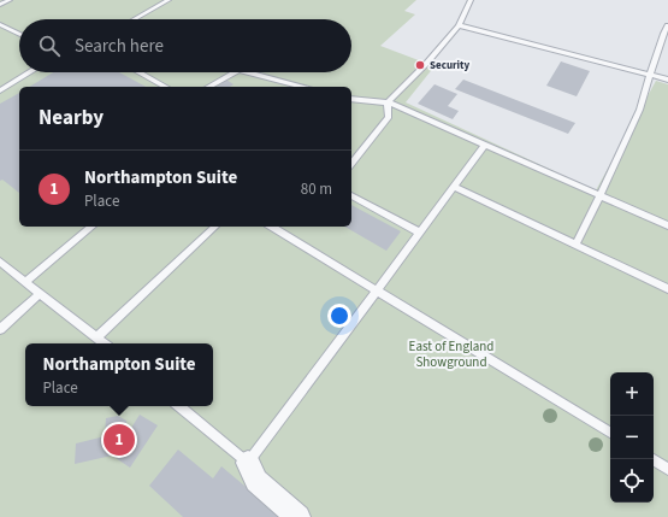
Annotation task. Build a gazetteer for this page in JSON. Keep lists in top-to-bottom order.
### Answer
{
  "parks": ["East of England Showground"],
  "places": ["Security"],
  "page": {
    "search": "Search here",
    "heading": "Nearby",
    "list": [
      {
        "mark": "1",
        "name": "Northampton Suite",
        "note": "Place",
        "value": "80 m"
      }
    ],
    "popup": ["Northampton Suite", "Place"],
    "map_buttons": ["+", "−"],
    "pins": "1"
  }
}
